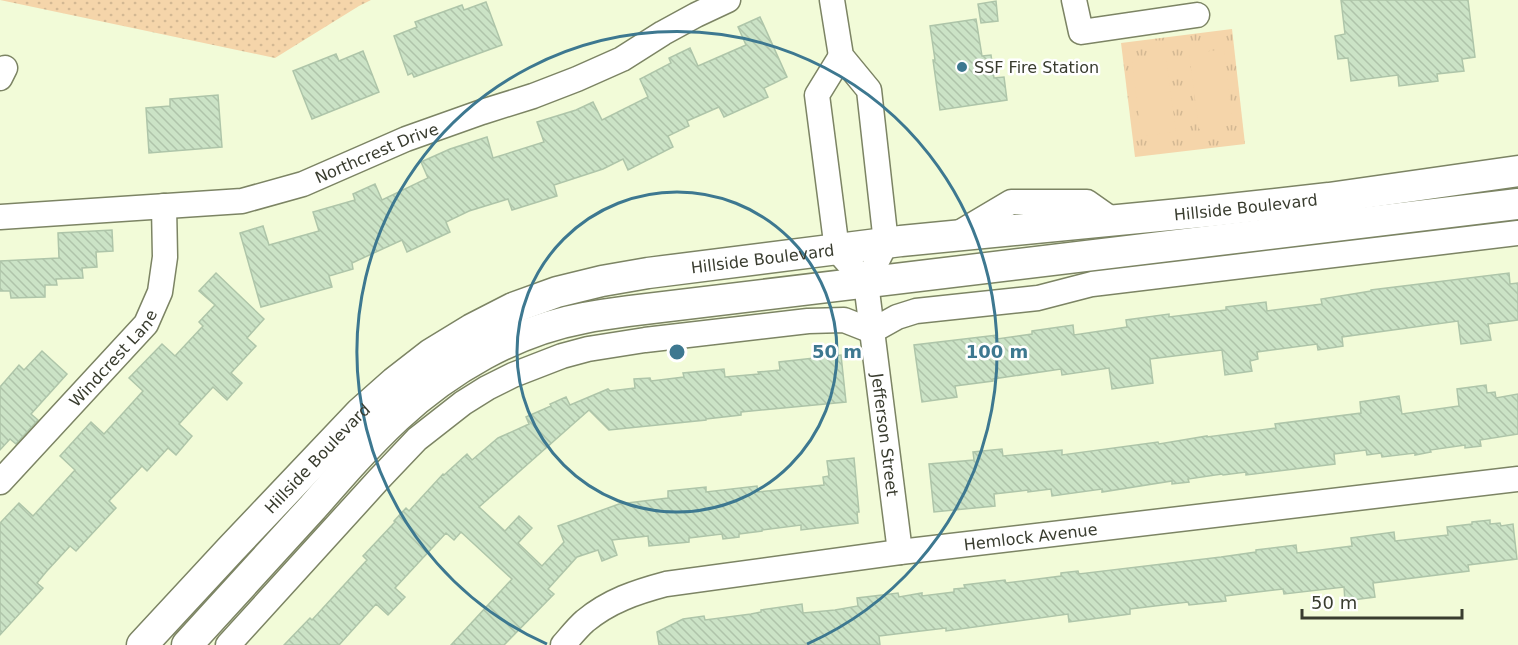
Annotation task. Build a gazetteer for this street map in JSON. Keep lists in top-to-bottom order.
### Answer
{
  "streets": {
    "main road": ["Hillside Boulevard"],
    "street": [
      "Northcrest Drive",
      "Windcrest Lane",
      "Jefferson Street",
      "Hemlock Avenue"
    ]
  },
  "crossings": [
    ["Northcrest Drive", "Windcrest Lane"],
    ["Hillside Boulevard", "Jefferson Street"],
    ["Jefferson Street", "Hemlock Avenue"]
  ],
  "places": ["SSF Fire Station"],
  "scale_bar": "50 m",
  "rings": ["50 m", "100 m"]
}
